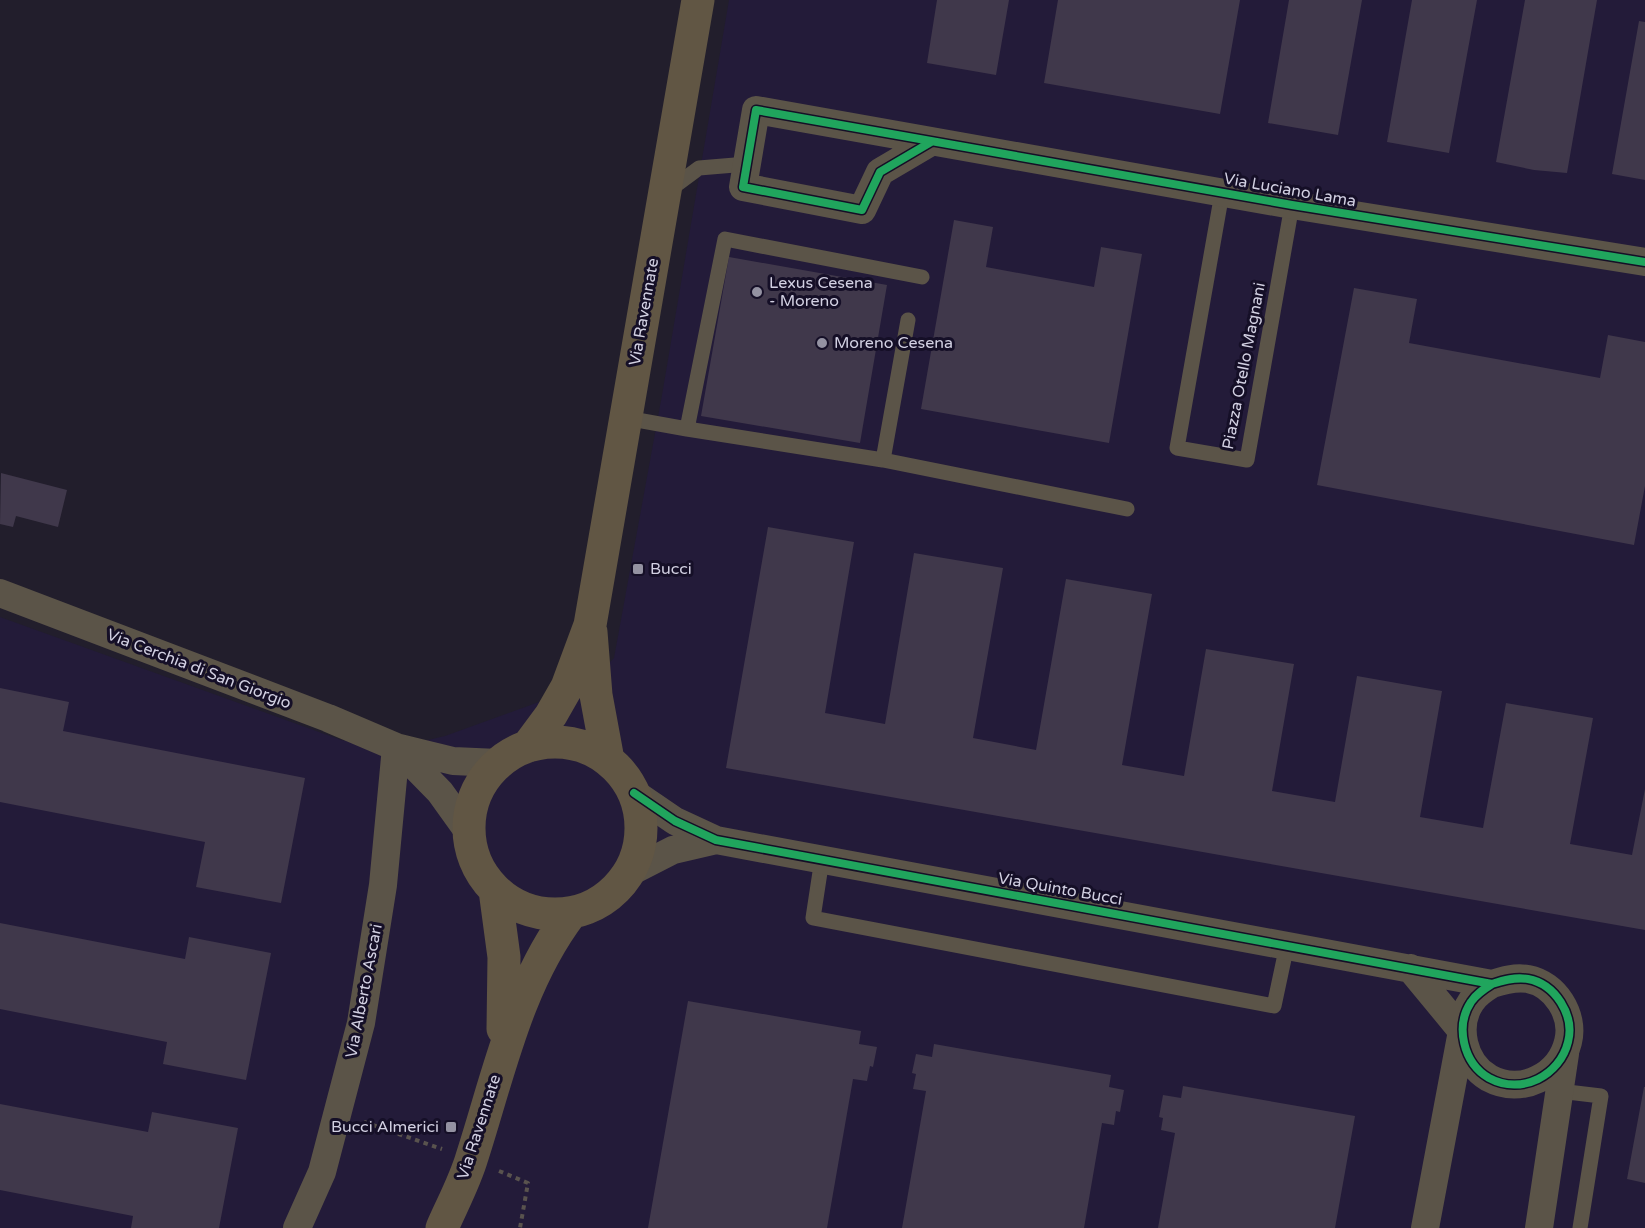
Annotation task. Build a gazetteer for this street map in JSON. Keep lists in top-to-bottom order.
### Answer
{
  "streets": {
    "main road": ["Via Ravennate"],
    "street": [
      "Via Luciano Lama",
      "Via Cerchia di San Giorgio",
      "Via Quinto Bucci",
      "Via Alberto Ascari"
    ],
    "lane": ["Piazza Otello Magnani"]
  },
  "crossings": [
    ["Via Luciano Lama", "Piazza Otello Magnani"],
    ["Via Ravennate", "Via Cerchia di San Giorgio"],
    ["Via Ravennate", "Via Quinto Bucci"],
    ["Via Cerchia di San Giorgio", "Via Quinto Bucci"],
    ["Via Cerchia di San Giorgio", "Via Alberto Ascari"]
  ],
  "places": {
    "other": ["Lexus Cesena - Moreno", "Moreno Cesena"],
    "transit": ["Bucci", "Bucci Almerici"]
  }
}
